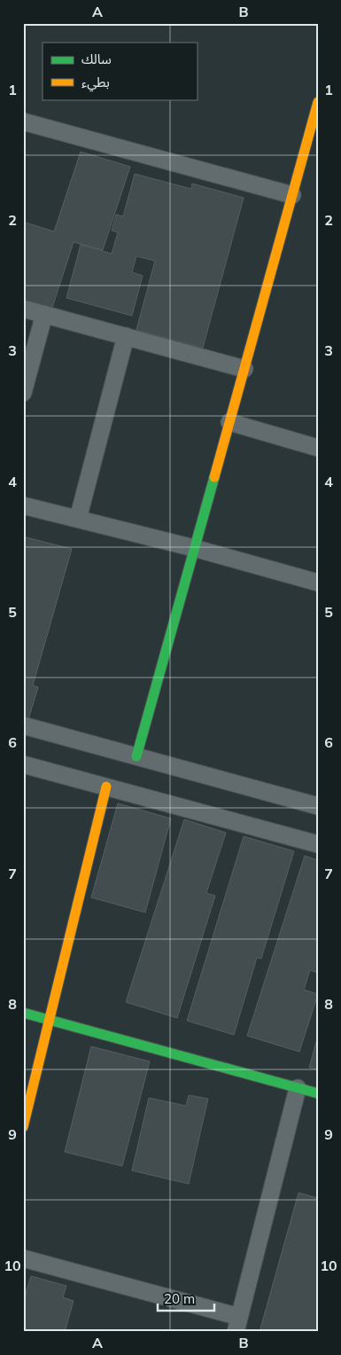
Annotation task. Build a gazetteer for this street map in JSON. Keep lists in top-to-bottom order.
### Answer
{
  "legend": ["سالك", "بطيء"],
  "scale_bar": "20 m",
  "grid": {
    "columns": ["A", "B"],
    "rows": [
      "1",
      "2",
      "3",
      "4",
      "5",
      "6",
      "7",
      "8",
      "9",
      "10"
    ]
  }
}
